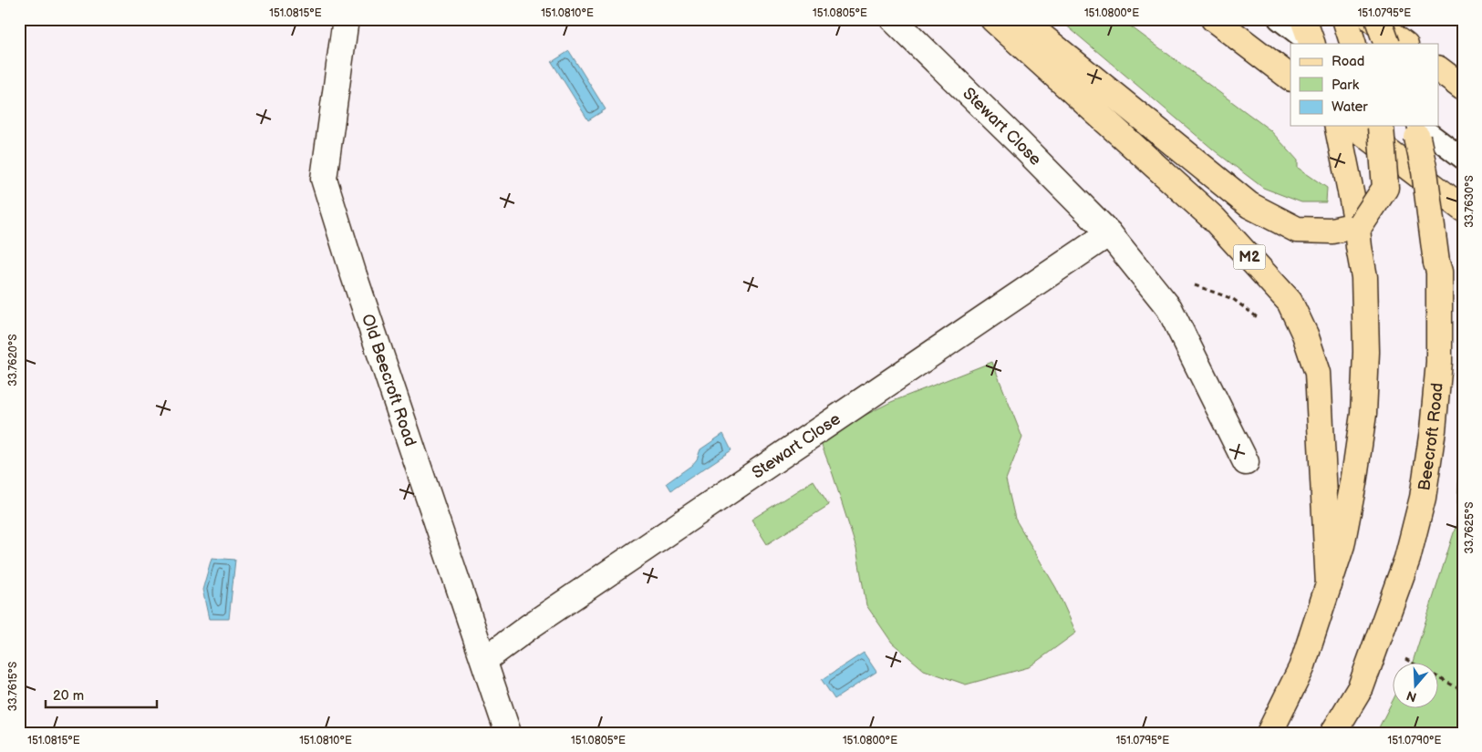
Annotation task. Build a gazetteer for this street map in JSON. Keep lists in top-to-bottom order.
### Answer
{
  "streets": {
    "main road": ["M2", "Beecroft Road"],
    "street": ["Stewart Close", "Old Beecroft Road"]
  },
  "crossings": [
    ["Stewart Close", "Old Beecroft Road"]
  ],
  "legend": ["Road", "Park", "Water"],
  "scale_bar": "20 m",
  "north": "bottom",
  "coordinates": [
    "151.0815°E",
    "151.0810°E",
    "151.0805°E",
    "151.0800°E",
    "151.0795°E",
    "33.7630°S",
    "33.7620°S",
    "33.7625°S",
    "33.7615°S",
    "151.0790°E"
  ]
}
